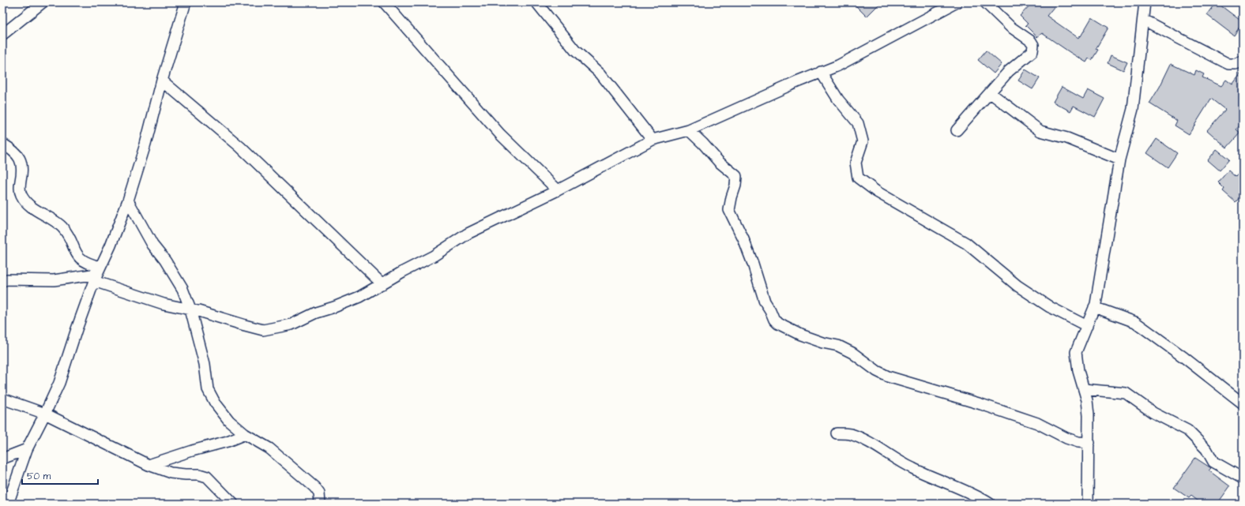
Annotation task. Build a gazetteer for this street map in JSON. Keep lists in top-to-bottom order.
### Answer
{
  "scale_bar": "50 m"
}
